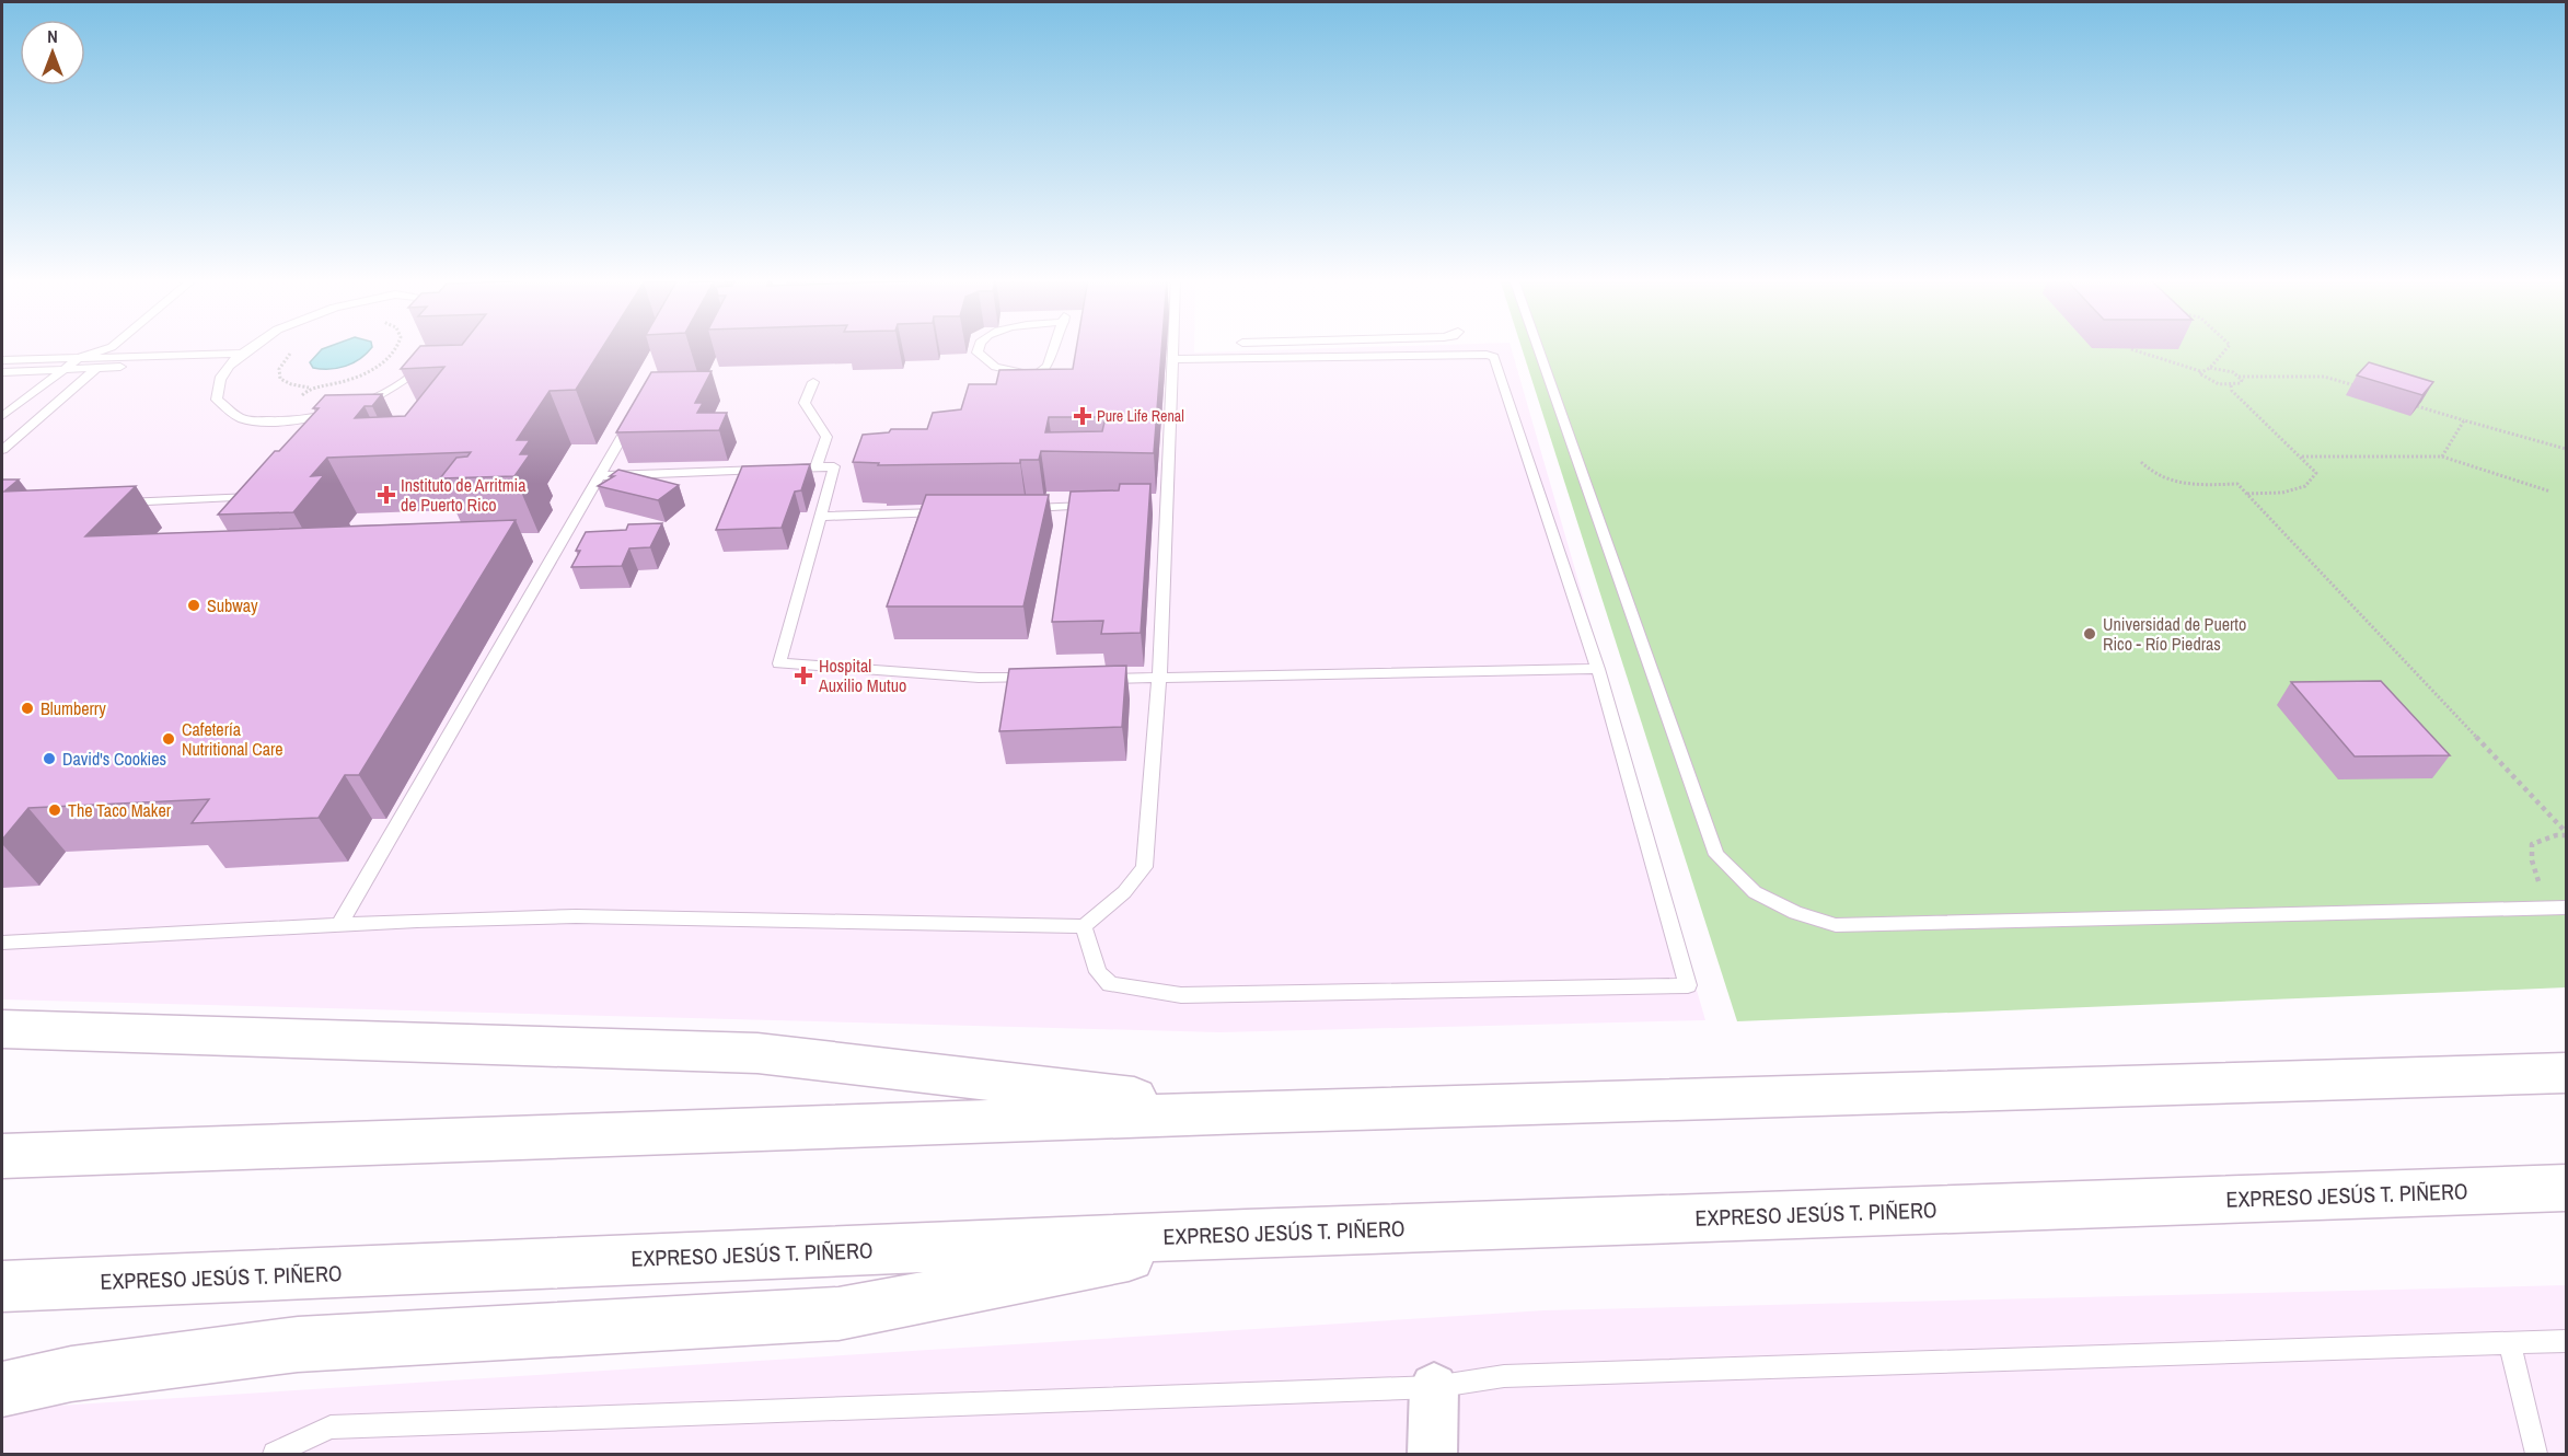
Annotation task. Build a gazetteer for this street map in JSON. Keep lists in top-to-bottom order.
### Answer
{
  "streets": {
    "highway": ["EXPRESO JESÚS T. PIÑERO"]
  },
  "places": {
    "health": ["Pure Life Renal", "Instituto de Arritmia de Puerto Rico", "Hospital Auxilio Mutuo"],
    "other": [
      "Subway",
      "Universidad de Puerto Rico - Río Piedras",
      "Blumberry",
      "Cafetería Nutritional Care",
      "David's Cookies",
      "The Taco Maker"
    ]
  },
  "north": "top"
}
